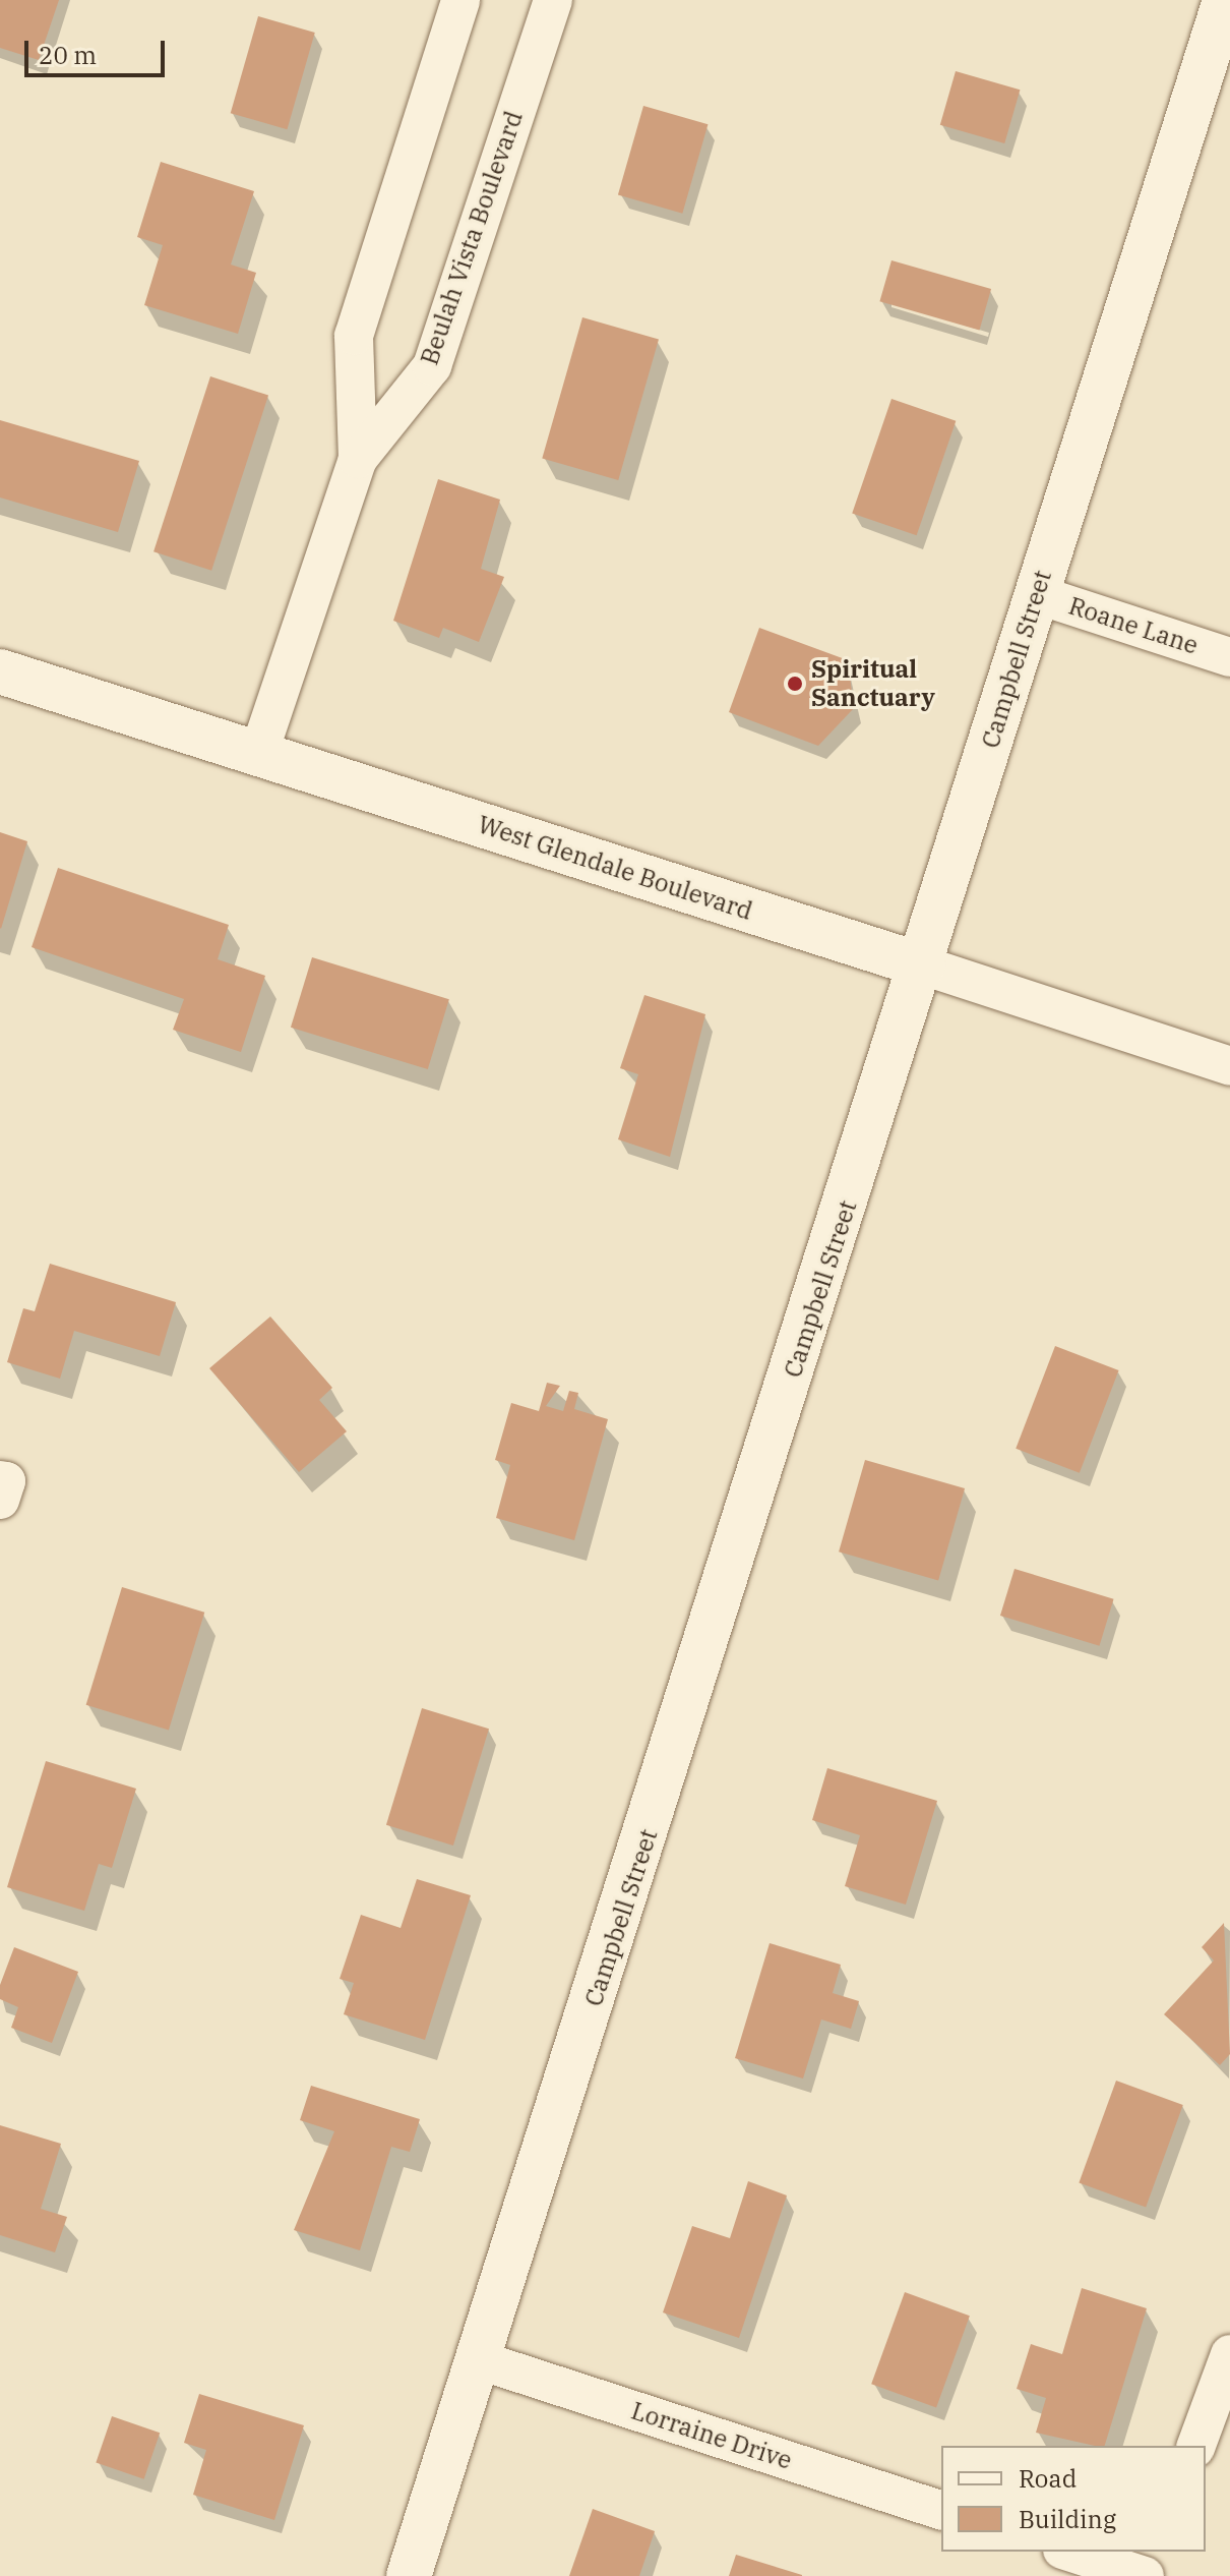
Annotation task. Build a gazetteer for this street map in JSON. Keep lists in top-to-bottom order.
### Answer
{
  "streets": {
    "main road": ["Campbell Street", "West Glendale Boulevard"],
    "street": ["Beulah Vista Boulevard", "Roane Lane", "Lorraine Drive"]
  },
  "crossings": [
    ["Beulah Vista Boulevard", "West Glendale Boulevard"],
    ["Roane Lane", "Campbell Street"],
    ["Campbell Street", "West Glendale Boulevard"],
    ["Campbell Street", "Lorraine Drive"]
  ],
  "places": ["Spiritual Sanctuary"],
  "legend": ["Road", "Building"],
  "scale_bar": "20 m"
}
